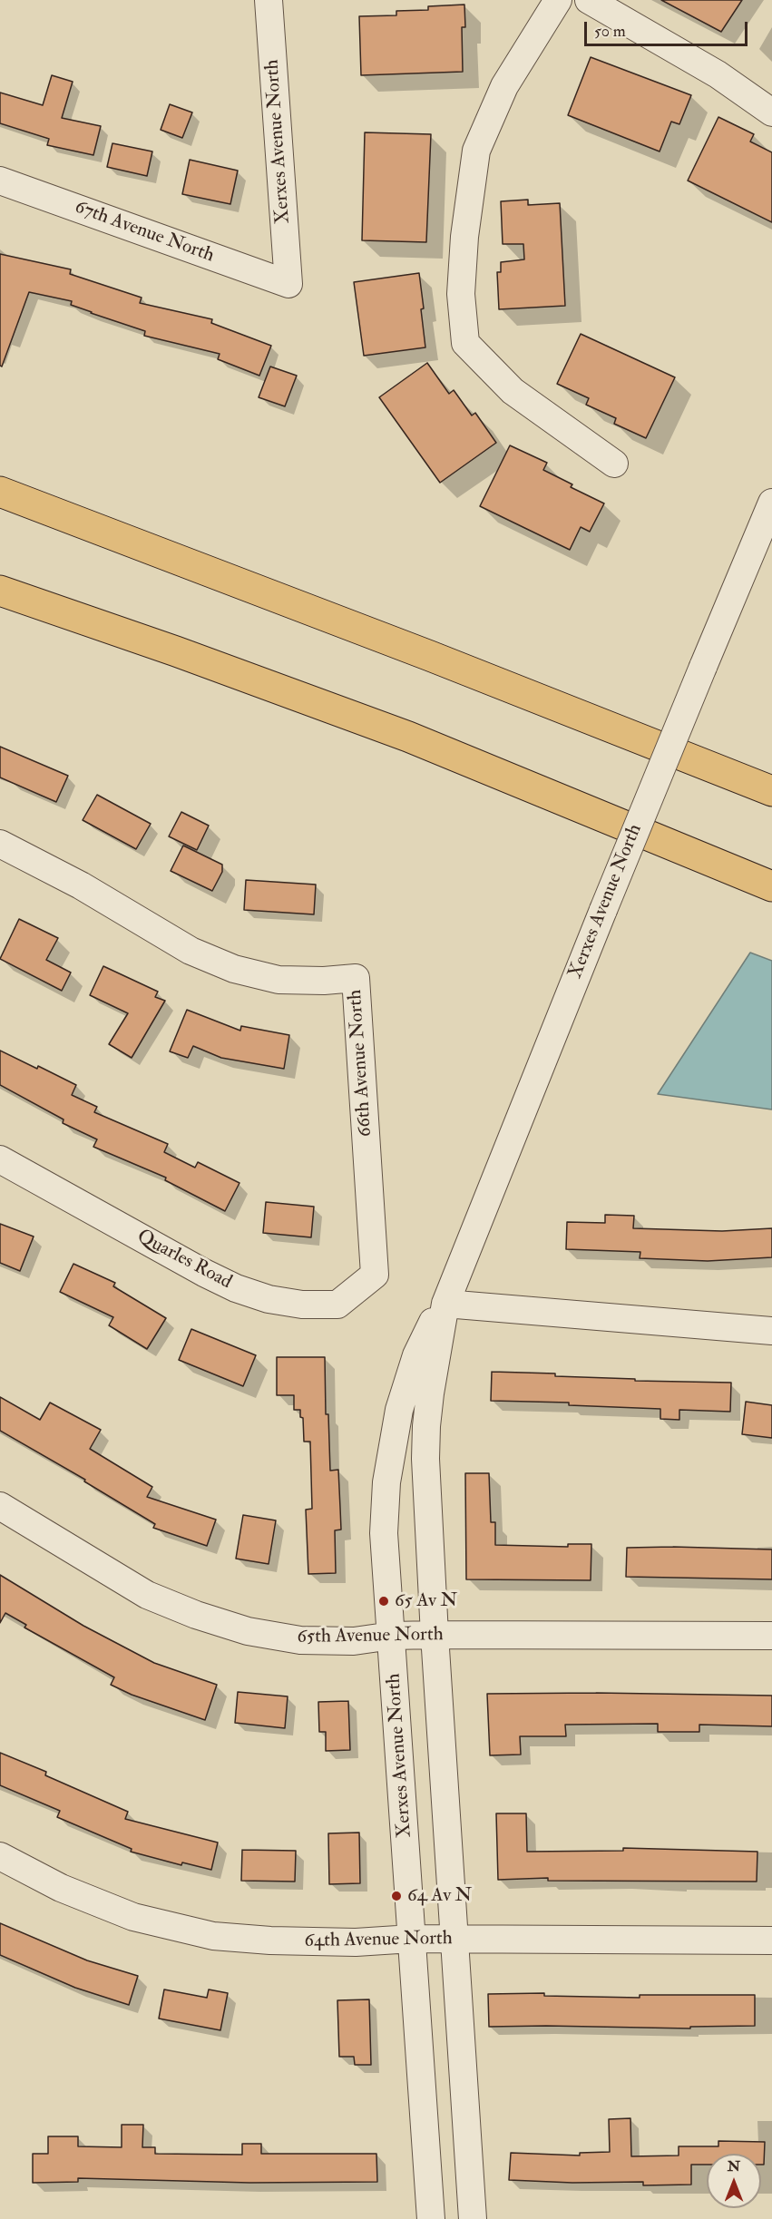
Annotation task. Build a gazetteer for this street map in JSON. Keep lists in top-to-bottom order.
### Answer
{
  "streets": {
    "street": [
      "Xerxes Avenue North",
      "67th Avenue North",
      "66th Avenue North",
      "Quarles Road",
      "65th Avenue North",
      "64th Avenue North"
    ]
  },
  "crossings": [
    ["Xerxes Avenue North", "67th Avenue North"],
    ["Xerxes Avenue North", "65th Avenue North"],
    ["Xerxes Avenue North", "64th Avenue North"],
    ["66th Avenue North", "Quarles Road"]
  ],
  "places": ["65 Av N", "64 Av N"],
  "scale_bar": "50 m",
  "north": "top"
}
